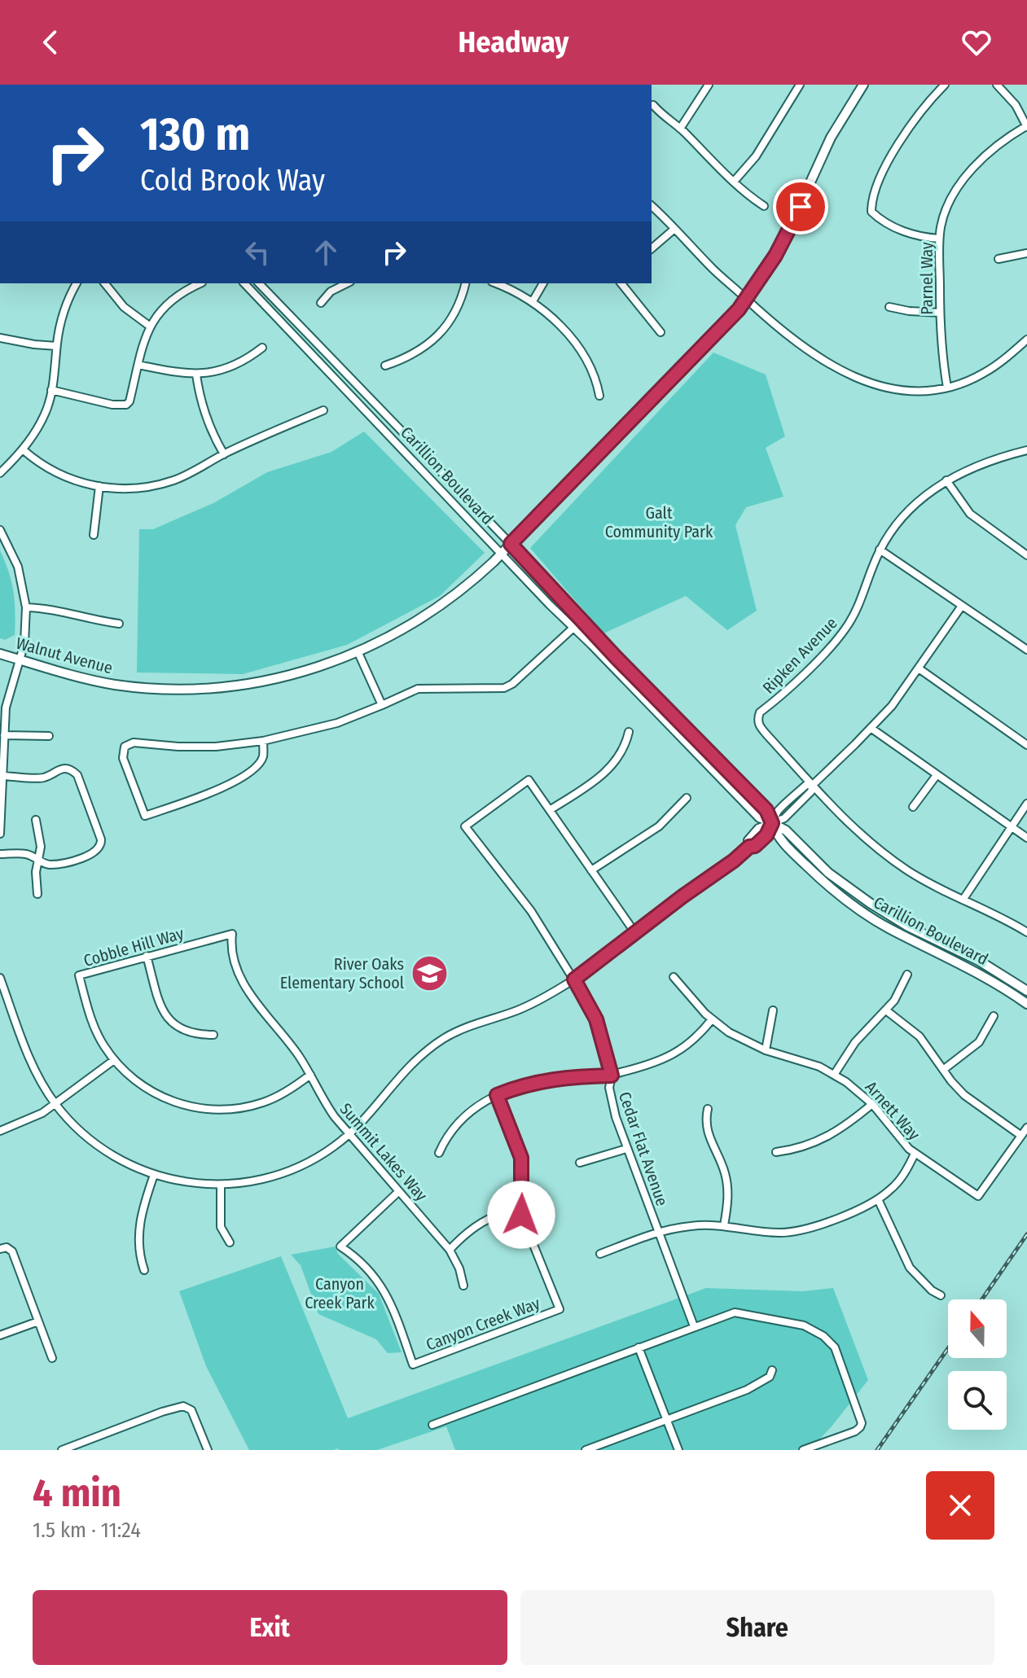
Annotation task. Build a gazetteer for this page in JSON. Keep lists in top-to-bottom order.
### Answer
{
  "streets": {
    "street": [
      "Parnel Way",
      "Carillion Boulevard",
      "Walnut Avenue",
      "Ripken Avenue",
      "Cobble Hill Way",
      "Arnett Way",
      "Cedar Flat Avenue",
      "Summit Lakes Way",
      "Canyon Creek Way"
    ]
  },
  "crossings": [
    ["Carillion Boulevard", "Walnut Avenue"],
    ["Cobble Hill Way", "Summit Lakes Way"],
    ["Summit Lakes Way", "Canyon Creek Way"]
  ],
  "parks": ["Galt Community Park", "Canyon Creek Park"],
  "places": {
    "school or university": ["River Oaks Elementary School"]
  },
  "north": "top",
  "page": {
    "header": "Headway",
    "turn": ["130 m", "Cold Brook Way"],
    "heading": ["4 min", "1.5 km · 11:24"],
    "buttons": ["Exit", "Share"]
  }
}
